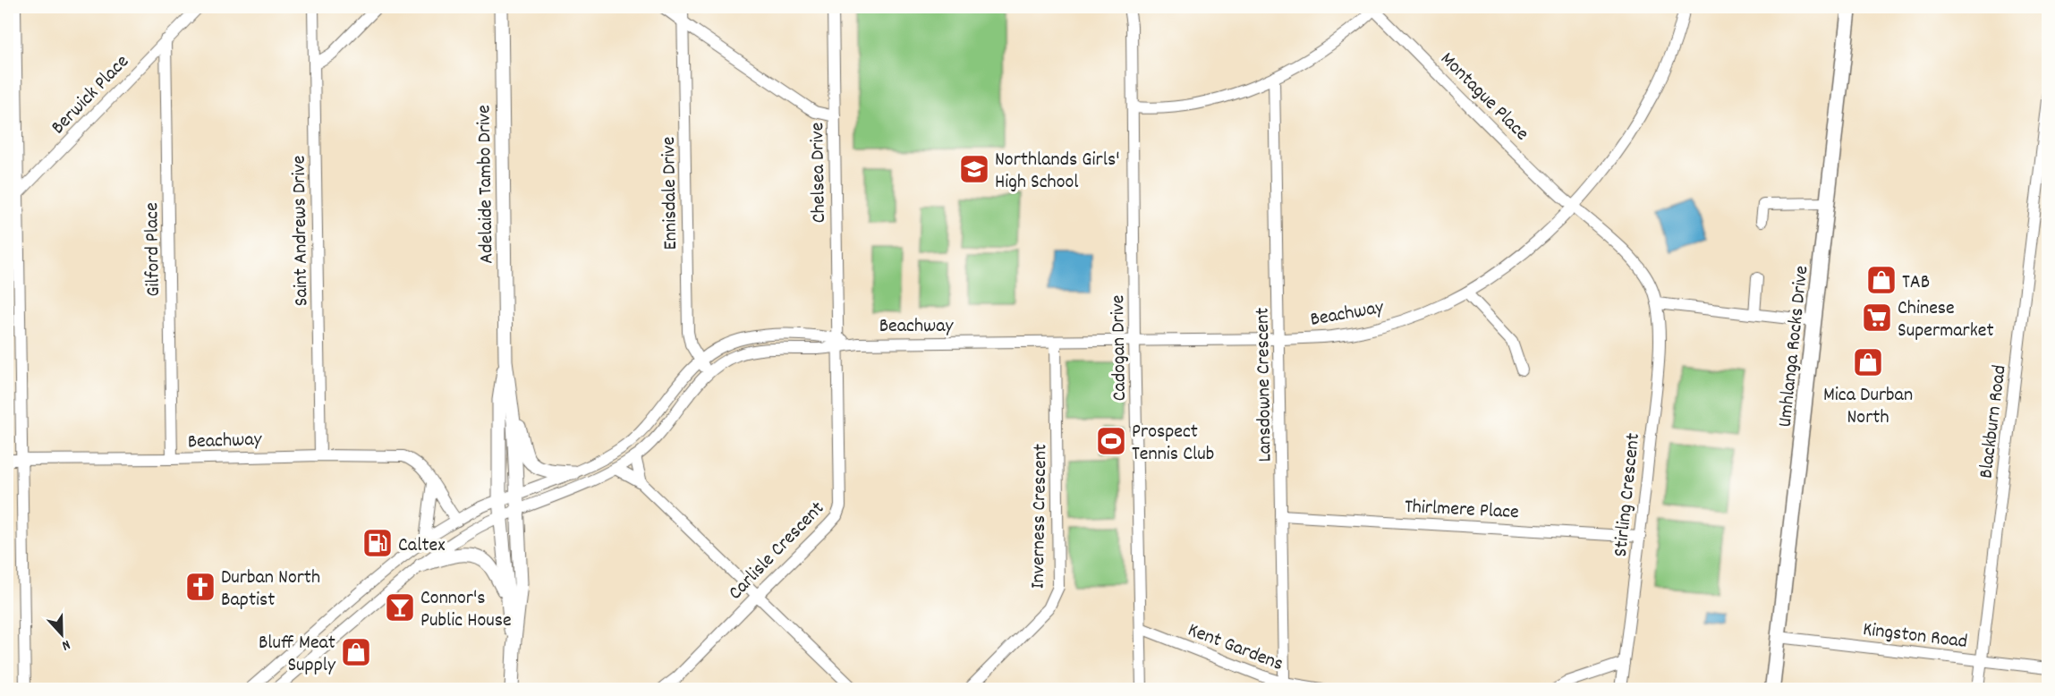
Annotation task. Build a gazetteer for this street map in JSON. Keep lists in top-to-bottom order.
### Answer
{
  "streets": {
    "main road": ["Umhlanga Rocks Drive"],
    "street": [
      "Berwick Place",
      "Montague Place",
      "Chelsea Drive",
      "Adelaide Tambo Drive",
      "Ennisdale Drive",
      "Saint Andrews Drive",
      "Gilford Place",
      "Beachway",
      "Cadogan Drive",
      "Lansdowne Crescent",
      "Blackburn Road",
      "Stirling Crescent",
      "Thirlmere Place",
      "Inverness Crescent",
      "Carlisle Crescent",
      "Kingston Road",
      "Kent Gardens"
    ]
  },
  "crossings": [
    ["Berwick Place", "Gilford Place"],
    ["Montague Place", "Beachway"],
    ["Montague Place", "Stirling Crescent"],
    ["Chelsea Drive", "Beachway"],
    ["Chelsea Drive", "Carlisle Crescent"],
    ["Adelaide Tambo Drive", "Beachway"],
    ["Ennisdale Drive", "Beachway"],
    ["Saint Andrews Drive", "Beachway"],
    ["Gilford Place", "Beachway"],
    ["Beachway", "Cadogan Drive"],
    ["Beachway", "Lansdowne Crescent"],
    ["Beachway", "Stirling Crescent"],
    ["Beachway", "Inverness Crescent"],
    ["Beachway", "Carlisle Crescent"],
    ["Umhlanga Rocks Drive", "Kingston Road"],
    ["Cadogan Drive", "Kent Gardens"],
    ["Lansdowne Crescent", "Thirlmere Place"],
    ["Lansdowne Crescent", "Kent Gardens"],
    ["Blackburn Road", "Kingston Road"],
    ["Stirling Crescent", "Thirlmere Place"]
  ],
  "places": {
    "school or university": ["Northlands Girls' High School"],
    "shop": ["TAB", "Mica Durban North", "Bluff Meat Supply"],
    "supermarket": ["Chinese Supermarket"],
    "sports": ["Prospect Tennis Club"],
    "fuel station": ["Caltex"],
    "church": ["Durban North Baptist"],
    "bar": ["Connor's Public House"]
  },
  "north": "bottom"
}
